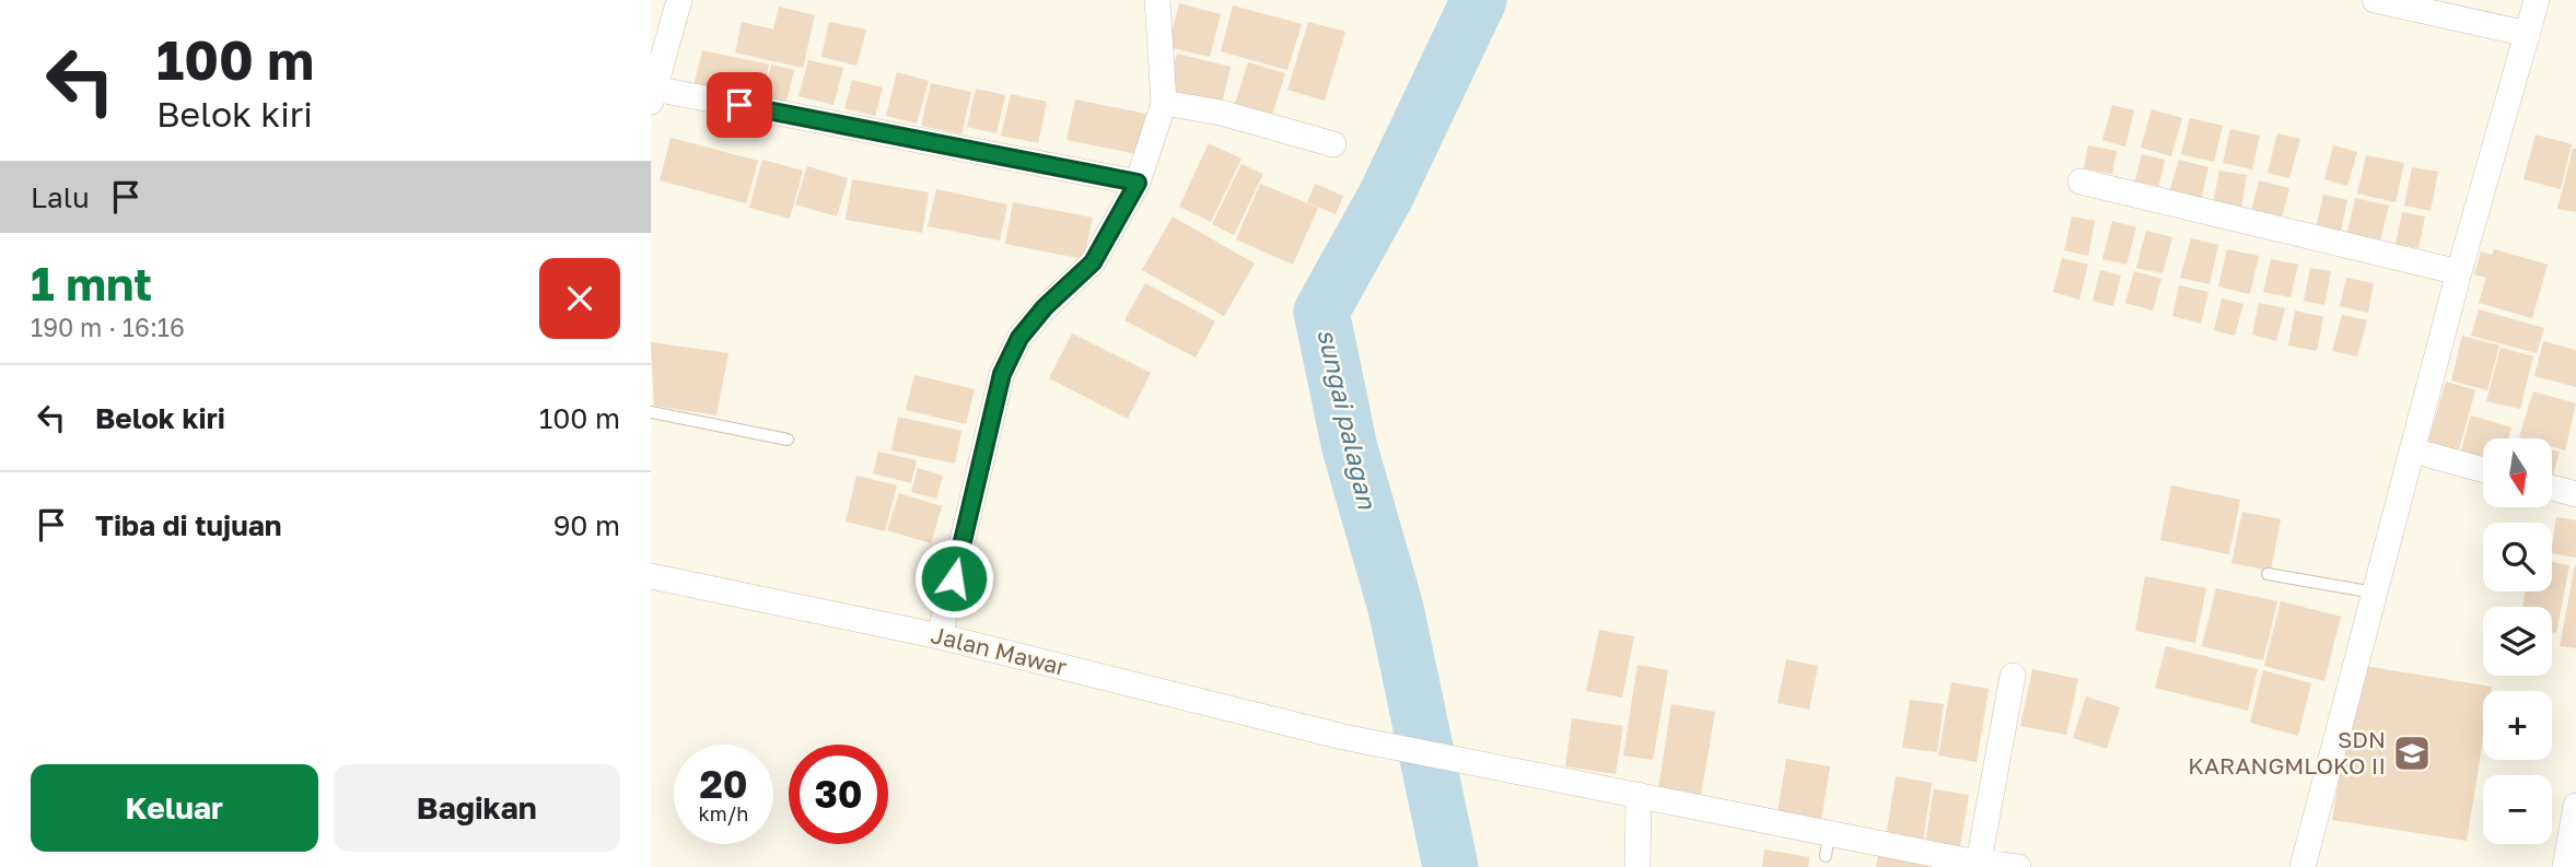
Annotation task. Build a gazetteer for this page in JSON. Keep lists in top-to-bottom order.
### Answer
{
  "streets": {
    "street": ["Jalan Mawar"]
  },
  "water": ["sungai palagan"],
  "places": {
    "school or university": ["SDN KARANGMLOKO II"]
  },
  "north": "bottom",
  "page": {
    "turn": ["100 m", "Belok kiri"],
    "then": "Lalu",
    "heading": ["1 mnt", "190 m · 16:16"],
    "list": [
      {
        "name": "Belok kiri",
        "value": "100 m"
      },
      {
        "name": "Tiba di tujuan",
        "value": "90 m"
      }
    ],
    "map_buttons": ["+", "−"],
    "speed": "20 km/h",
    "limit": "30",
    "buttons": ["Keluar", "Bagikan"]
  }
}
